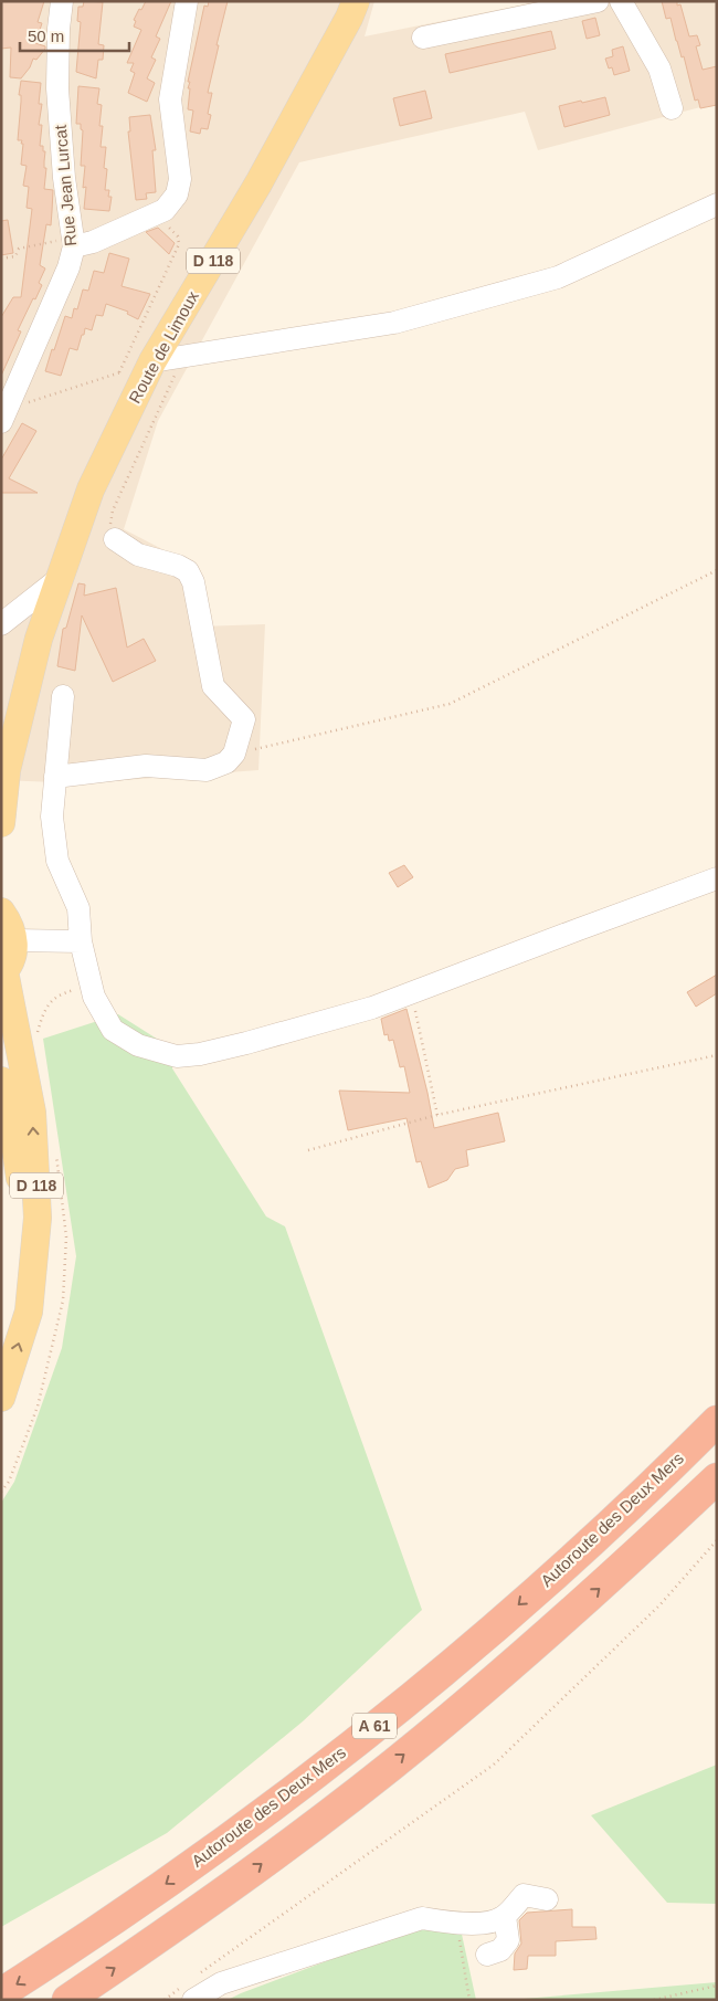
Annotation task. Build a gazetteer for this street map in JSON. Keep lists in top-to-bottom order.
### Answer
{
  "streets": {
    "highway": ["Autoroute des Deux Mers", "A 61"],
    "main road": ["D 118", "Route de Limoux"],
    "street": ["Rue Jean Lurcat"]
  },
  "crossings": [
    ["D 118", "Route de Limoux"]
  ],
  "scale_bar": "50 m"
}
